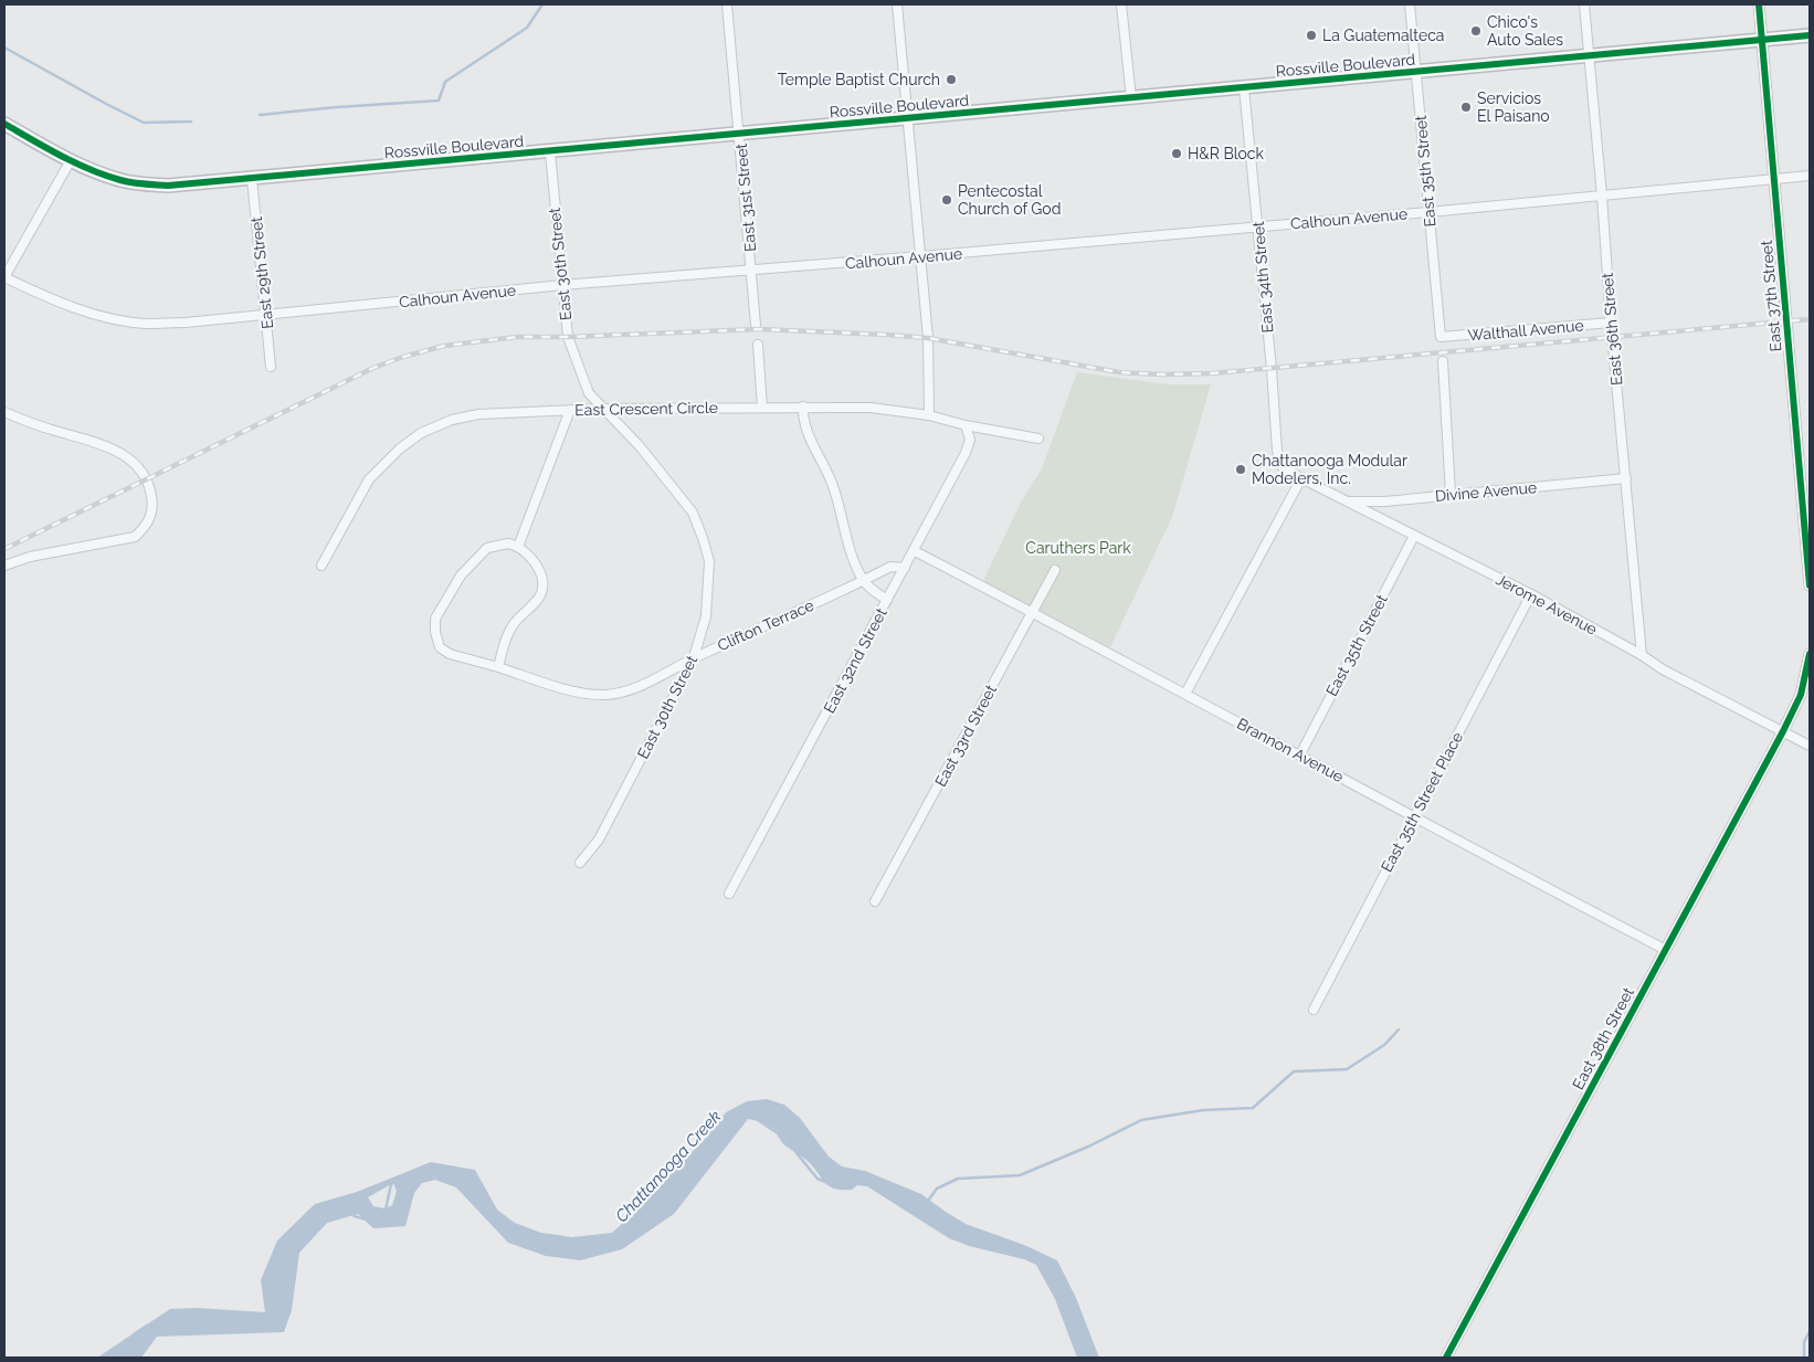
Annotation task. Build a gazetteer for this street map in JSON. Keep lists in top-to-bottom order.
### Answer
{
  "streets": {
    "highway": ["Rossville Boulevard"],
    "main road": ["East 37th Street", "East 38th Street"],
    "street": [
      "East 35th Street",
      "East 31st Street",
      "Calhoun Avenue",
      "East 30th Street",
      "East 29th Street",
      "East 34th Street",
      "East 36th Street",
      "Walthall Avenue",
      "East Crescent Circle",
      "Divine Avenue",
      "Jerome Avenue",
      "Clifton Terrace",
      "East 32nd Street",
      "East 33rd Street",
      "Brannon Avenue",
      "East 35th Street Place"
    ]
  },
  "crossings": [
    ["Rossville Boulevard", "East 35th Street"],
    ["Rossville Boulevard", "East 31st Street"],
    ["Rossville Boulevard", "East 30th Street"],
    ["Rossville Boulevard", "East 29th Street"],
    ["Rossville Boulevard", "East 34th Street"],
    ["Rossville Boulevard", "East 37th Street"],
    ["Rossville Boulevard", "East 36th Street"],
    ["East 35th Street", "Calhoun Avenue"],
    ["East 35th Street", "Walthall Avenue"],
    ["East 35th Street", "Jerome Avenue"],
    ["East 35th Street", "Brannon Avenue"],
    ["East 31st Street", "Calhoun Avenue"],
    ["Calhoun Avenue", "East 30th Street"],
    ["Calhoun Avenue", "East 29th Street"],
    ["Calhoun Avenue", "East 34th Street"],
    ["Calhoun Avenue", "East 37th Street"],
    ["Calhoun Avenue", "East 36th Street"],
    ["East 30th Street", "East Crescent Circle"],
    ["East 30th Street", "Clifton Terrace"],
    ["East 34th Street", "Jerome Avenue"],
    ["East 36th Street", "Walthall Avenue"],
    ["East 36th Street", "Divine Avenue"],
    ["East 36th Street", "Jerome Avenue"],
    ["East Crescent Circle", "East 32nd Street"],
    ["Divine Avenue", "Jerome Avenue"],
    ["Jerome Avenue", "East 35th Street Place"],
    ["Jerome Avenue", "East 38th Street"],
    ["Clifton Terrace", "East 32nd Street"],
    ["East 32nd Street", "Brannon Avenue"],
    ["East 33rd Street", "Brannon Avenue"],
    ["Brannon Avenue", "East 35th Street Place"],
    ["Brannon Avenue", "East 38th Street"]
  ],
  "water": ["Chattanooga Creek"],
  "parks": ["Caruthers Park"],
  "places": [
    "Chico's Auto Sales",
    "La Guatemalteca",
    "Temple Baptist Church",
    "Servicios El Paisano",
    "H&R Block",
    "Pentecostal Church of God",
    "Chattanooga Modular Modelers, Inc."
  ]
}
